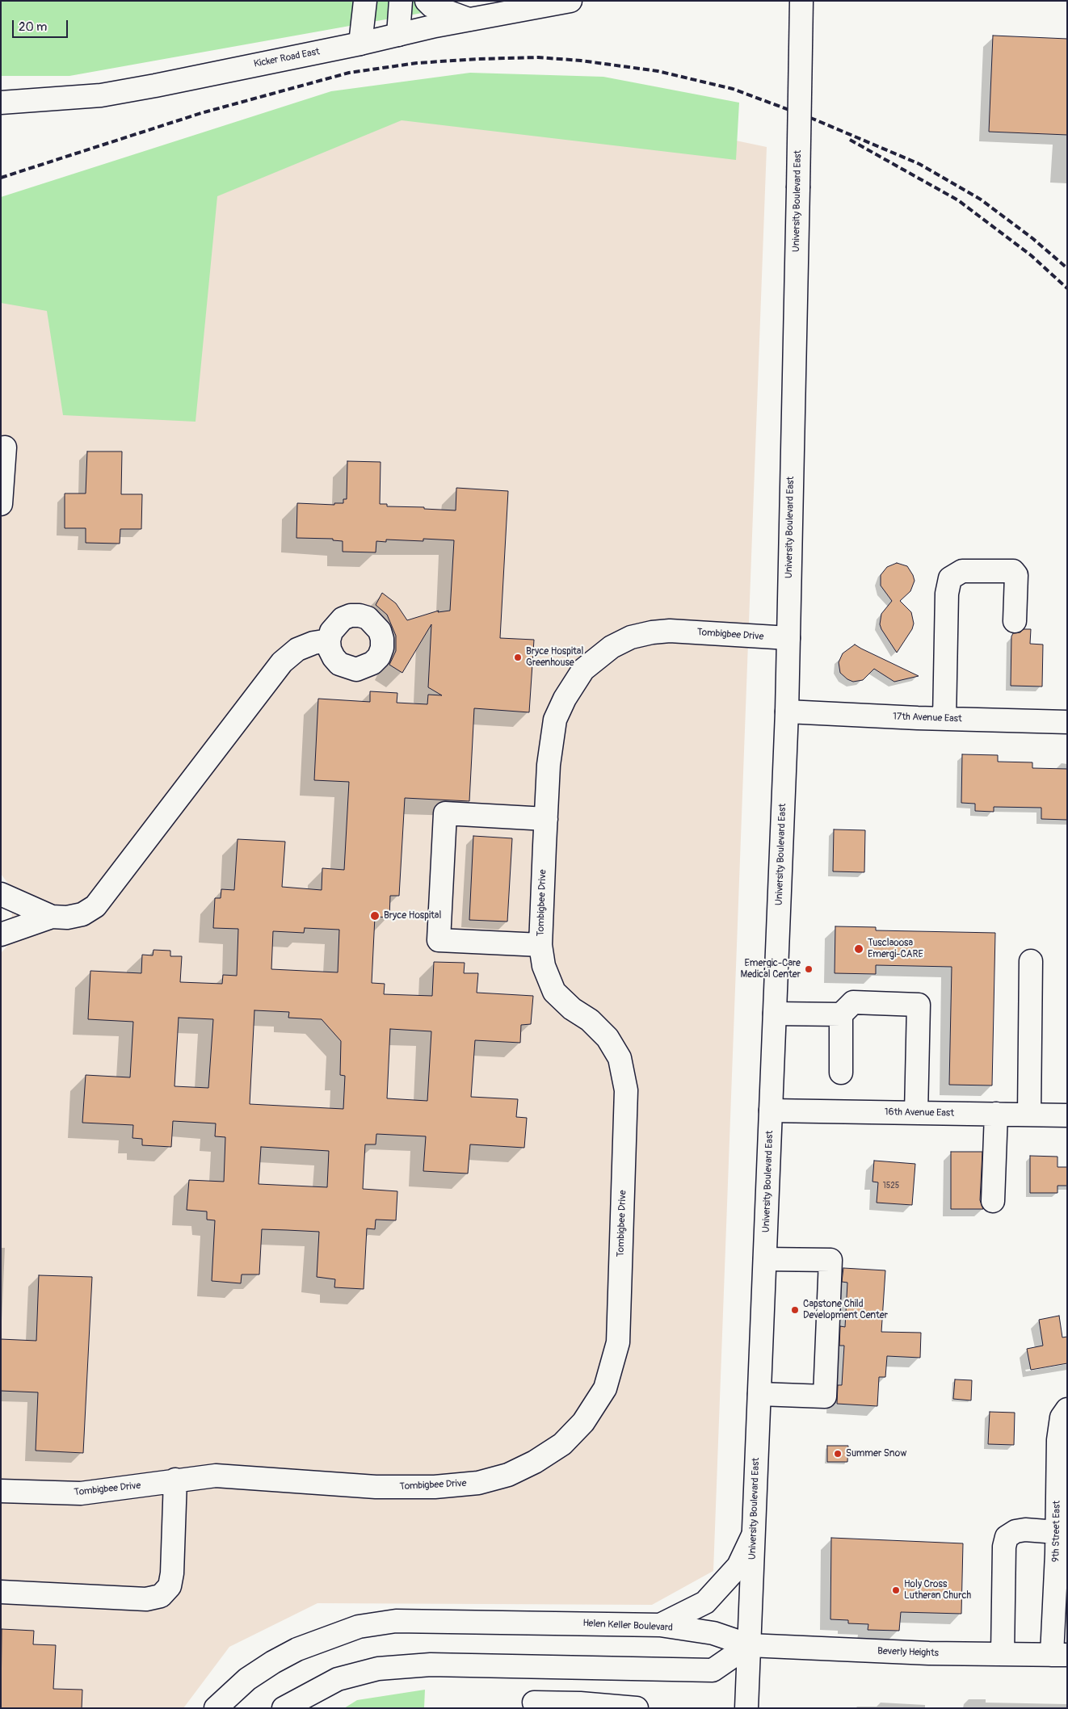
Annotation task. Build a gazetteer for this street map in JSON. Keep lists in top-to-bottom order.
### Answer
{
  "streets": {
    "street": [
      "Kicker Road East",
      "University Boulevard East",
      "Tombigbee Drive",
      "17th Avenue East",
      "16th Avenue East",
      "9th Street East",
      "Helen Keller Boulevard",
      "Beverly Heights"
    ]
  },
  "crossings": [
    ["University Boulevard East", "Tombigbee Drive"],
    ["University Boulevard East", "17th Avenue East"],
    ["University Boulevard East", "16th Avenue East"],
    ["University Boulevard East", "Helen Keller Boulevard"],
    ["University Boulevard East", "Beverly Heights"],
    ["9th Street East", "Beverly Heights"],
    ["Helen Keller Boulevard", "Beverly Heights"]
  ],
  "places": [
    "Bryce Hospital Greenhouse",
    "Bryce Hospital",
    "Tusclaoosa Emergi-CARE",
    "Emergic-Care Medical Center",
    "Capstone Child Development Center",
    "Summer Snow",
    "Holy Cross Lutheran Church"
  ],
  "house_numbers": ["1525"],
  "scale_bar": "20 m"
}
